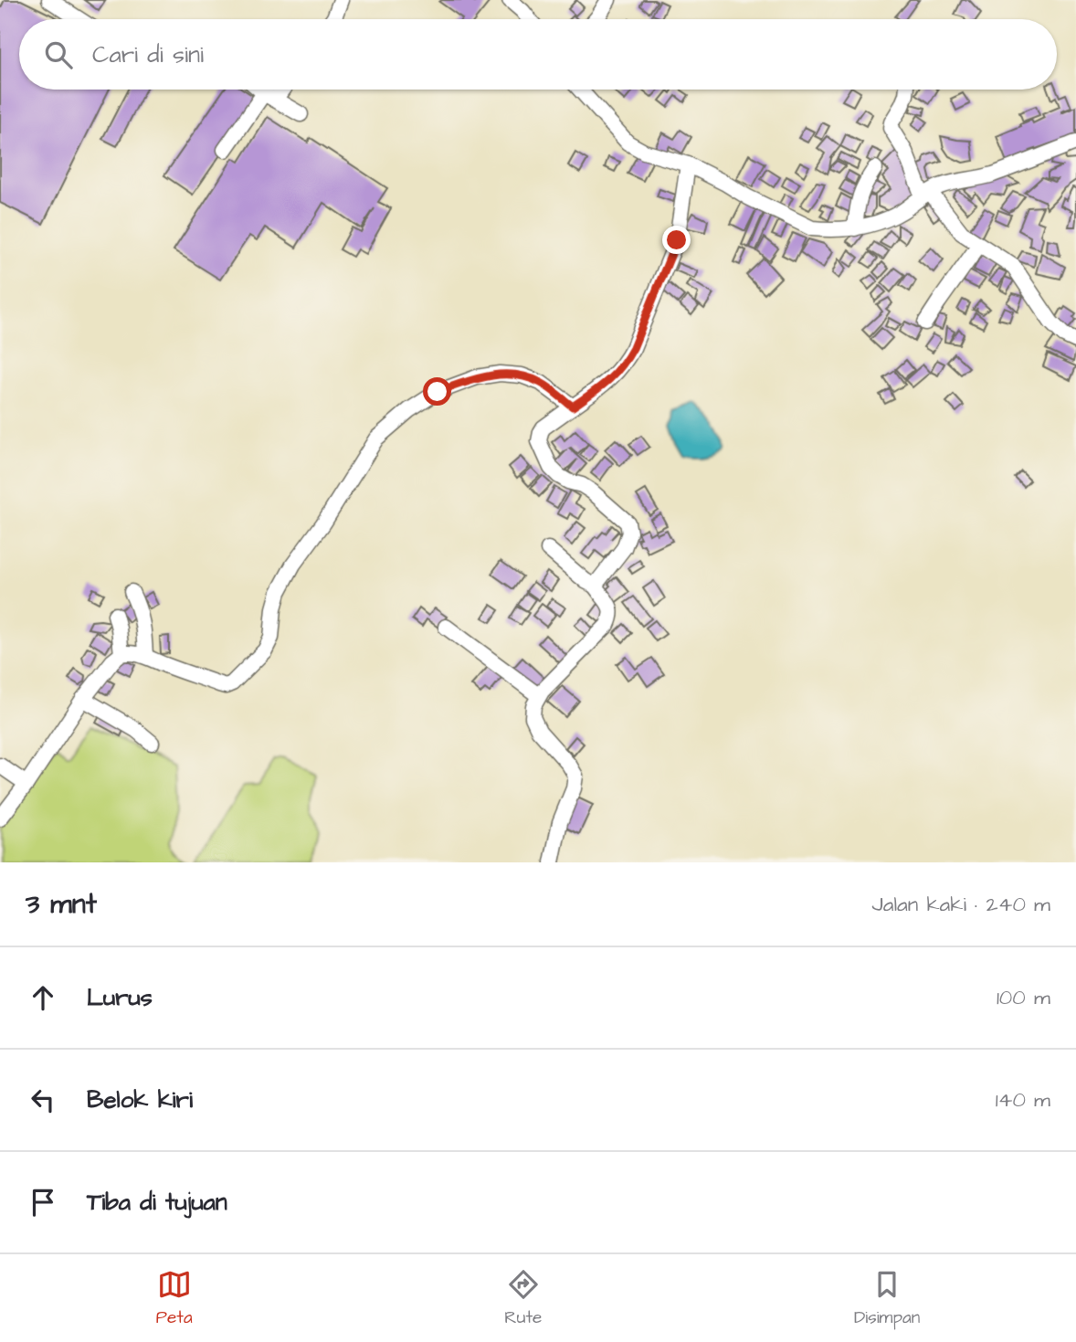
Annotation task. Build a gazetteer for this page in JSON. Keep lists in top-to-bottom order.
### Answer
{
  "page": {
    "search": "Cari di sini",
    "heading": ["3 mnt", "Jalan kaki · 240 m"],
    "list": [
      ["Lurus", "100 m"],
      ["Belok kiri", "140 m"],
      "Tiba di tujuan"
    ],
    "nav": ["Peta", "Rute", "Disimpan"]
  }
}
